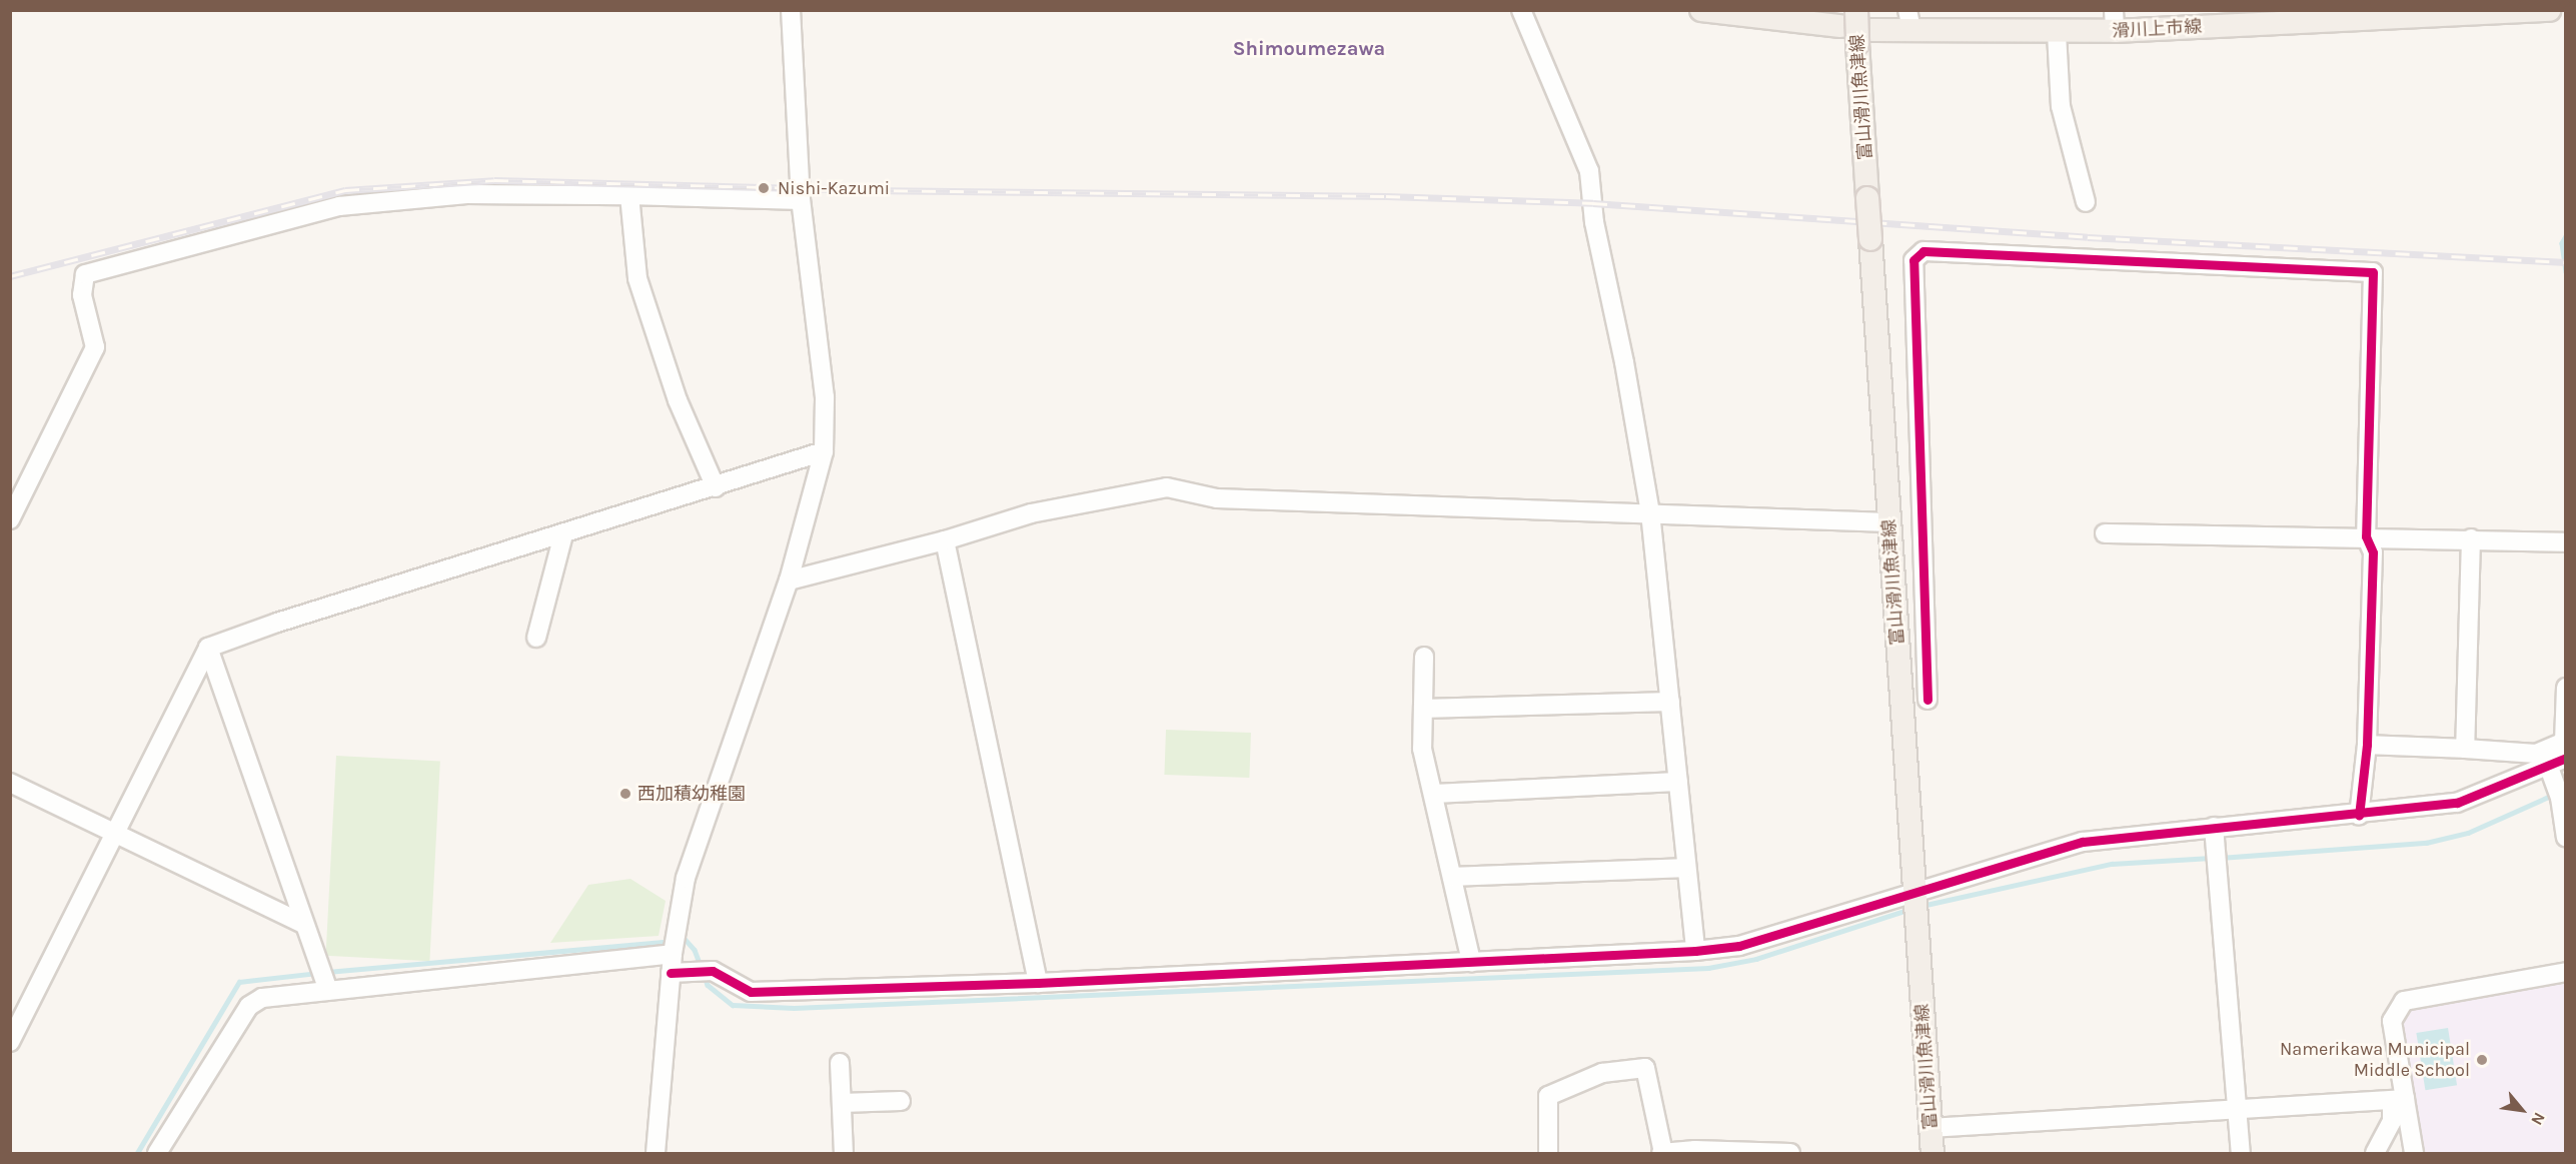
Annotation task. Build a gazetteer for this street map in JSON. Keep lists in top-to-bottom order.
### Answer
{
  "streets": {
    "main road": ["滑川上市線", "富山滑川魚津線"]
  },
  "districts": ["Shimoumezawa"],
  "places": ["Nishi-Kazumi", "西加積幼稚園", "Namerikawa Municipal Middle School"],
  "north": "bottom right"
}
